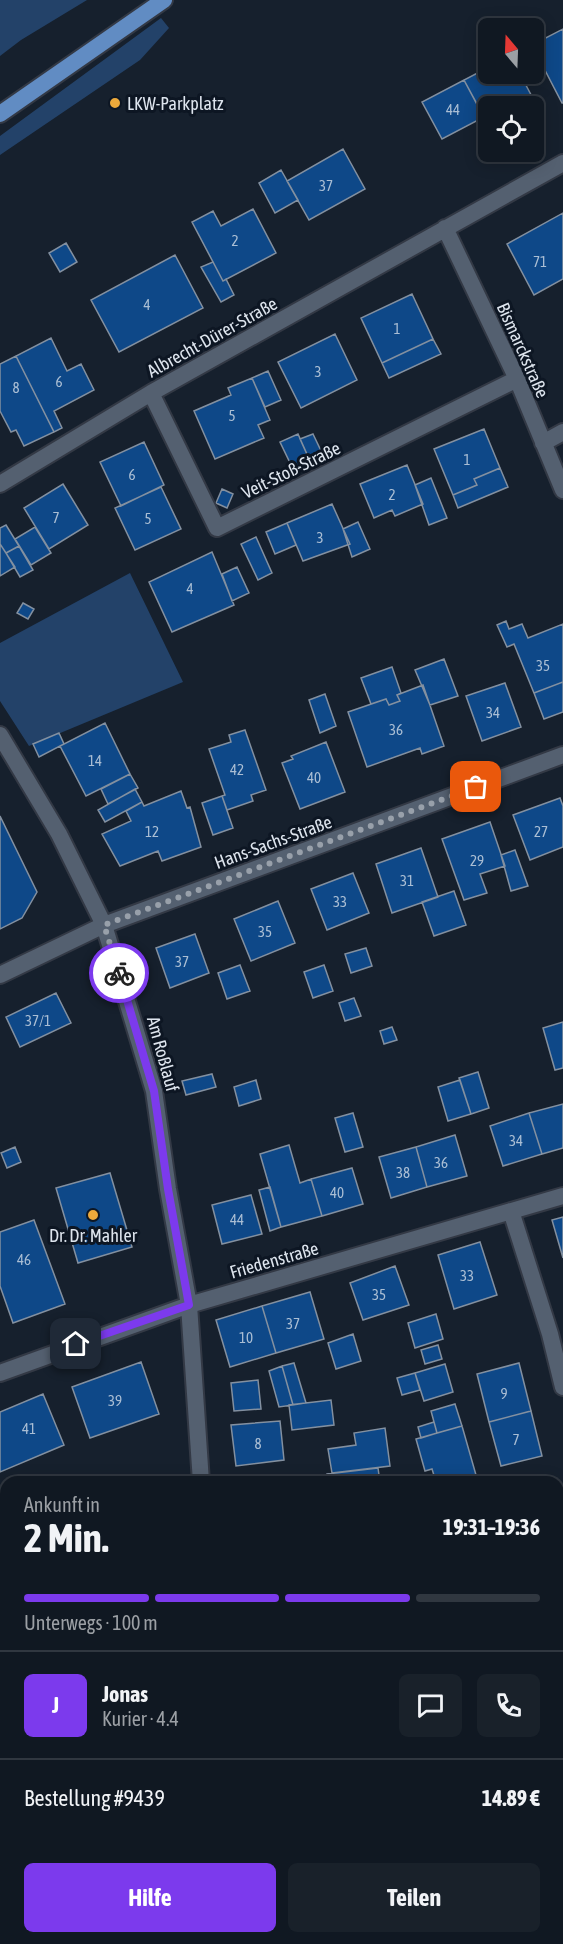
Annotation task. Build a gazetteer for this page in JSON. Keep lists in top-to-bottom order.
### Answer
{
  "streets": {
    "street": [
      "Albrecht-Dürer-Straße",
      "Bismarckstraße",
      "Veit-Stoß-Straße",
      "Hans-Sachs-Straße",
      "Am Roßlauf",
      "Friedenstraße"
    ]
  },
  "crossings": [
    ["Albrecht-Dürer-Straße", "Bismarckstraße"],
    ["Albrecht-Dürer-Straße", "Veit-Stoß-Straße"],
    ["Bismarckstraße", "Veit-Stoß-Straße"],
    ["Hans-Sachs-Straße", "Am Roßlauf"],
    ["Am Roßlauf", "Friedenstraße"]
  ],
  "places": ["LKW-Parkplatz", "Dr. Dr. Mahler"],
  "house_numbers": [
    "44",
    "37",
    "2",
    "71",
    "4",
    "1",
    "3",
    "6",
    "8",
    "5",
    "1",
    "6",
    "2",
    "7",
    "5",
    "3",
    "4",
    "35",
    "34",
    "36",
    "14",
    "42",
    "40",
    "12",
    "27",
    "29",
    "31",
    "33",
    "35",
    "37",
    "37/1",
    "34",
    "36",
    "38",
    "40",
    "44",
    "46",
    "33",
    "35",
    "37",
    "10",
    "9",
    "39",
    "41",
    "7",
    "8"
  ],
  "north": "top",
  "page": {
    "heading": ["2 Min.", "Ankunft in", "19:31–19:36"],
    "panel": [
      "Jonas",
      "Kurier · 4.4",
      "Bestellung #9439",
      "14.89 €"
    ],
    "bar": "Unterwegs · 100 m",
    "round": "J",
    "buttons": ["Hilfe", "Teilen"]
  }
}
